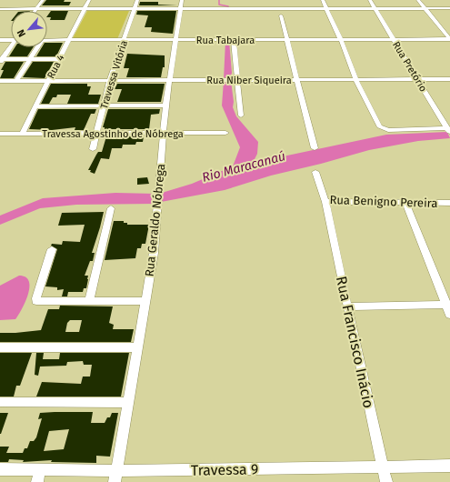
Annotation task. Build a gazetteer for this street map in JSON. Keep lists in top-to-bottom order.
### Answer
{
  "streets": {
    "street": [
      "Rua Tabajara",
      "Rua 4",
      "Rua Pretório",
      "Travessa Vitória",
      "Rua Niber Siqueira",
      "Travessa Agostinho de Nóbrega",
      "Rua Benigno Pereira",
      "Rua Geraldo Nóbrega",
      "Rua Francisco Inácio",
      "Travessa 9"
    ]
  },
  "crossings": [
    ["Rua Tabajara", "Rua 4"],
    ["Rua Tabajara", "Rua Pretório"],
    ["Rua Tabajara", "Travessa Vitória"],
    ["Rua Tabajara", "Rua Geraldo Nóbrega"],
    ["Rua 4", "Rua Niber Siqueira"],
    ["Rua 4", "Travessa Agostinho de Nóbrega"],
    ["Rua Pretório", "Rua Niber Siqueira"],
    ["Travessa Vitória", "Rua Niber Siqueira"],
    ["Travessa Vitória", "Travessa Agostinho de Nóbrega"],
    ["Rua Niber Siqueira", "Rua Geraldo Nóbrega"],
    ["Travessa Agostinho de Nóbrega", "Rua Geraldo Nóbrega"],
    ["Rua Benigno Pereira", "Rua Francisco Inácio"],
    ["Rua Geraldo Nóbrega", "Travessa 9"],
    ["Rua Francisco Inácio", "Travessa 9"]
  ],
  "water": ["Rio Maracanaú"],
  "north": "bottom left"
}
